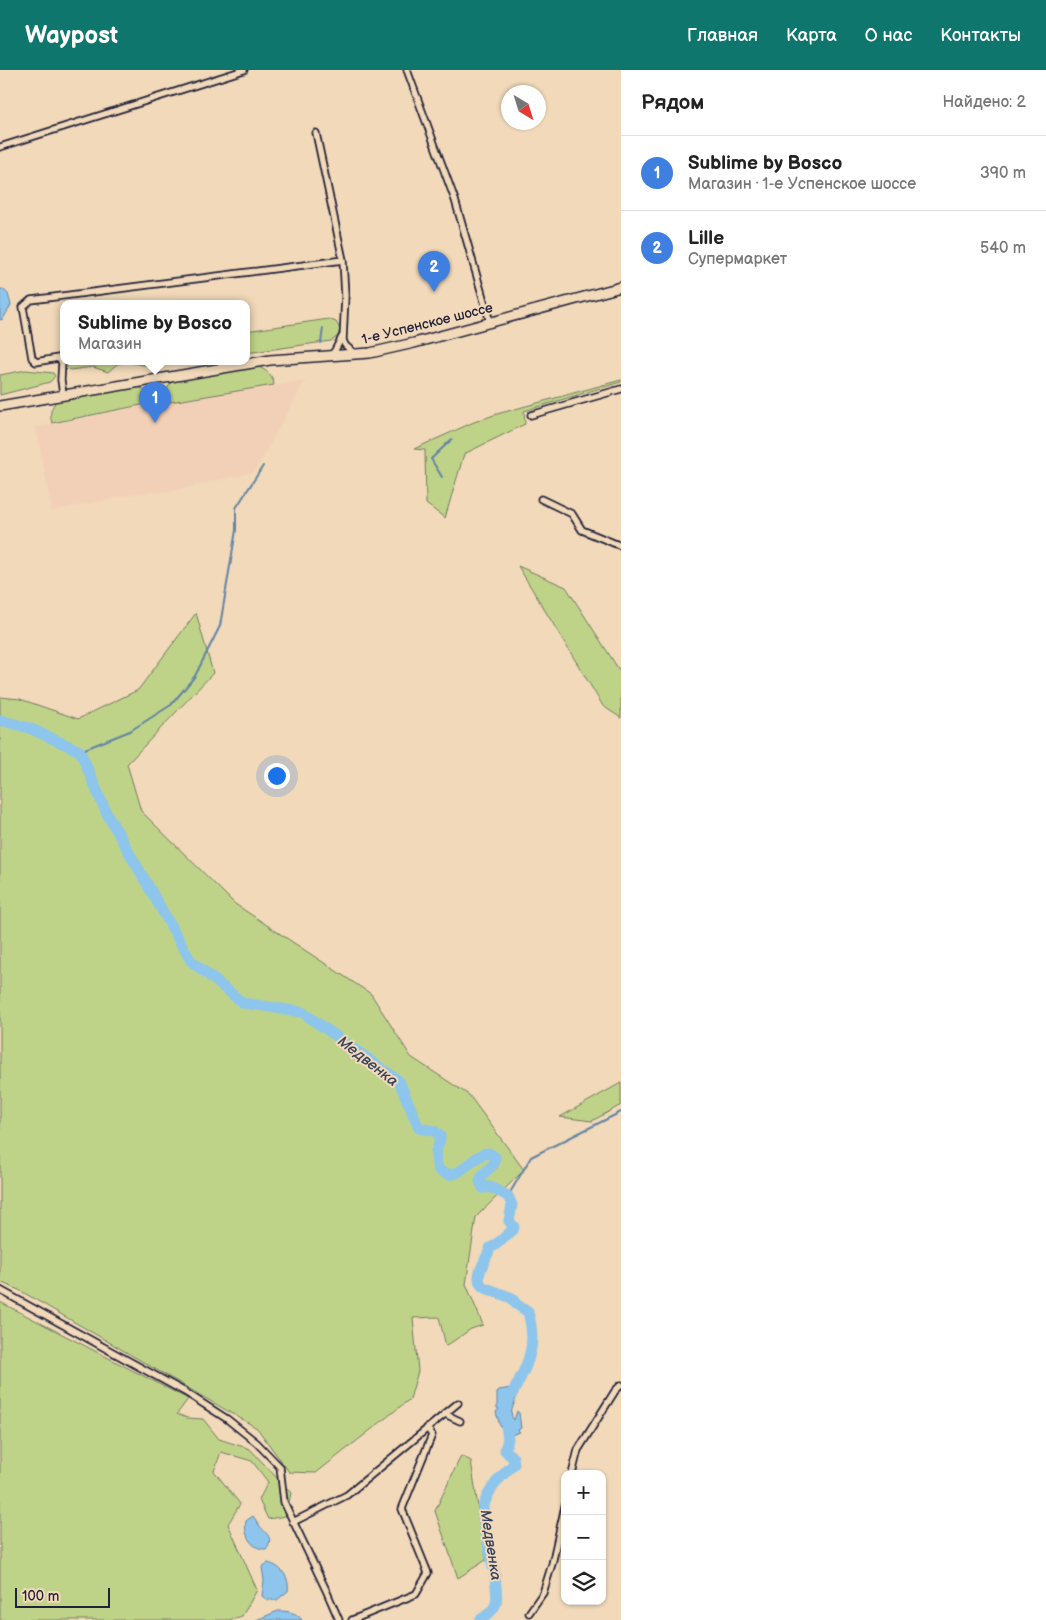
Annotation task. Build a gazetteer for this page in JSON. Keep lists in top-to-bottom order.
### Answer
{
  "streets": {
    "main road": ["1-е Успенское шоссе"]
  },
  "water": ["Медвенка"],
  "scale_bar": "100 m",
  "north": "bottom right",
  "page": {
    "header": "Waypost",
    "nav": [
      "Главная",
      "Карта",
      "О нас",
      "Контакты"
    ],
    "heading": ["Рядом", "Найдено: 2"],
    "list": [
      {
        "mark": "1",
        "name": "Sublime by Bosco",
        "note": "Магазин · 1-е Успенское шоссе",
        "value": "390 m"
      },
      {
        "mark": "2",
        "name": "Lille",
        "note": "Супермаркет",
        "value": "540 m"
      }
    ],
    "pins": ["2", "1"],
    "popup": ["Sublime by Bosco", "Магазин"],
    "map_buttons": ["+", "−"],
    "scale": "100 m"
  }
}
